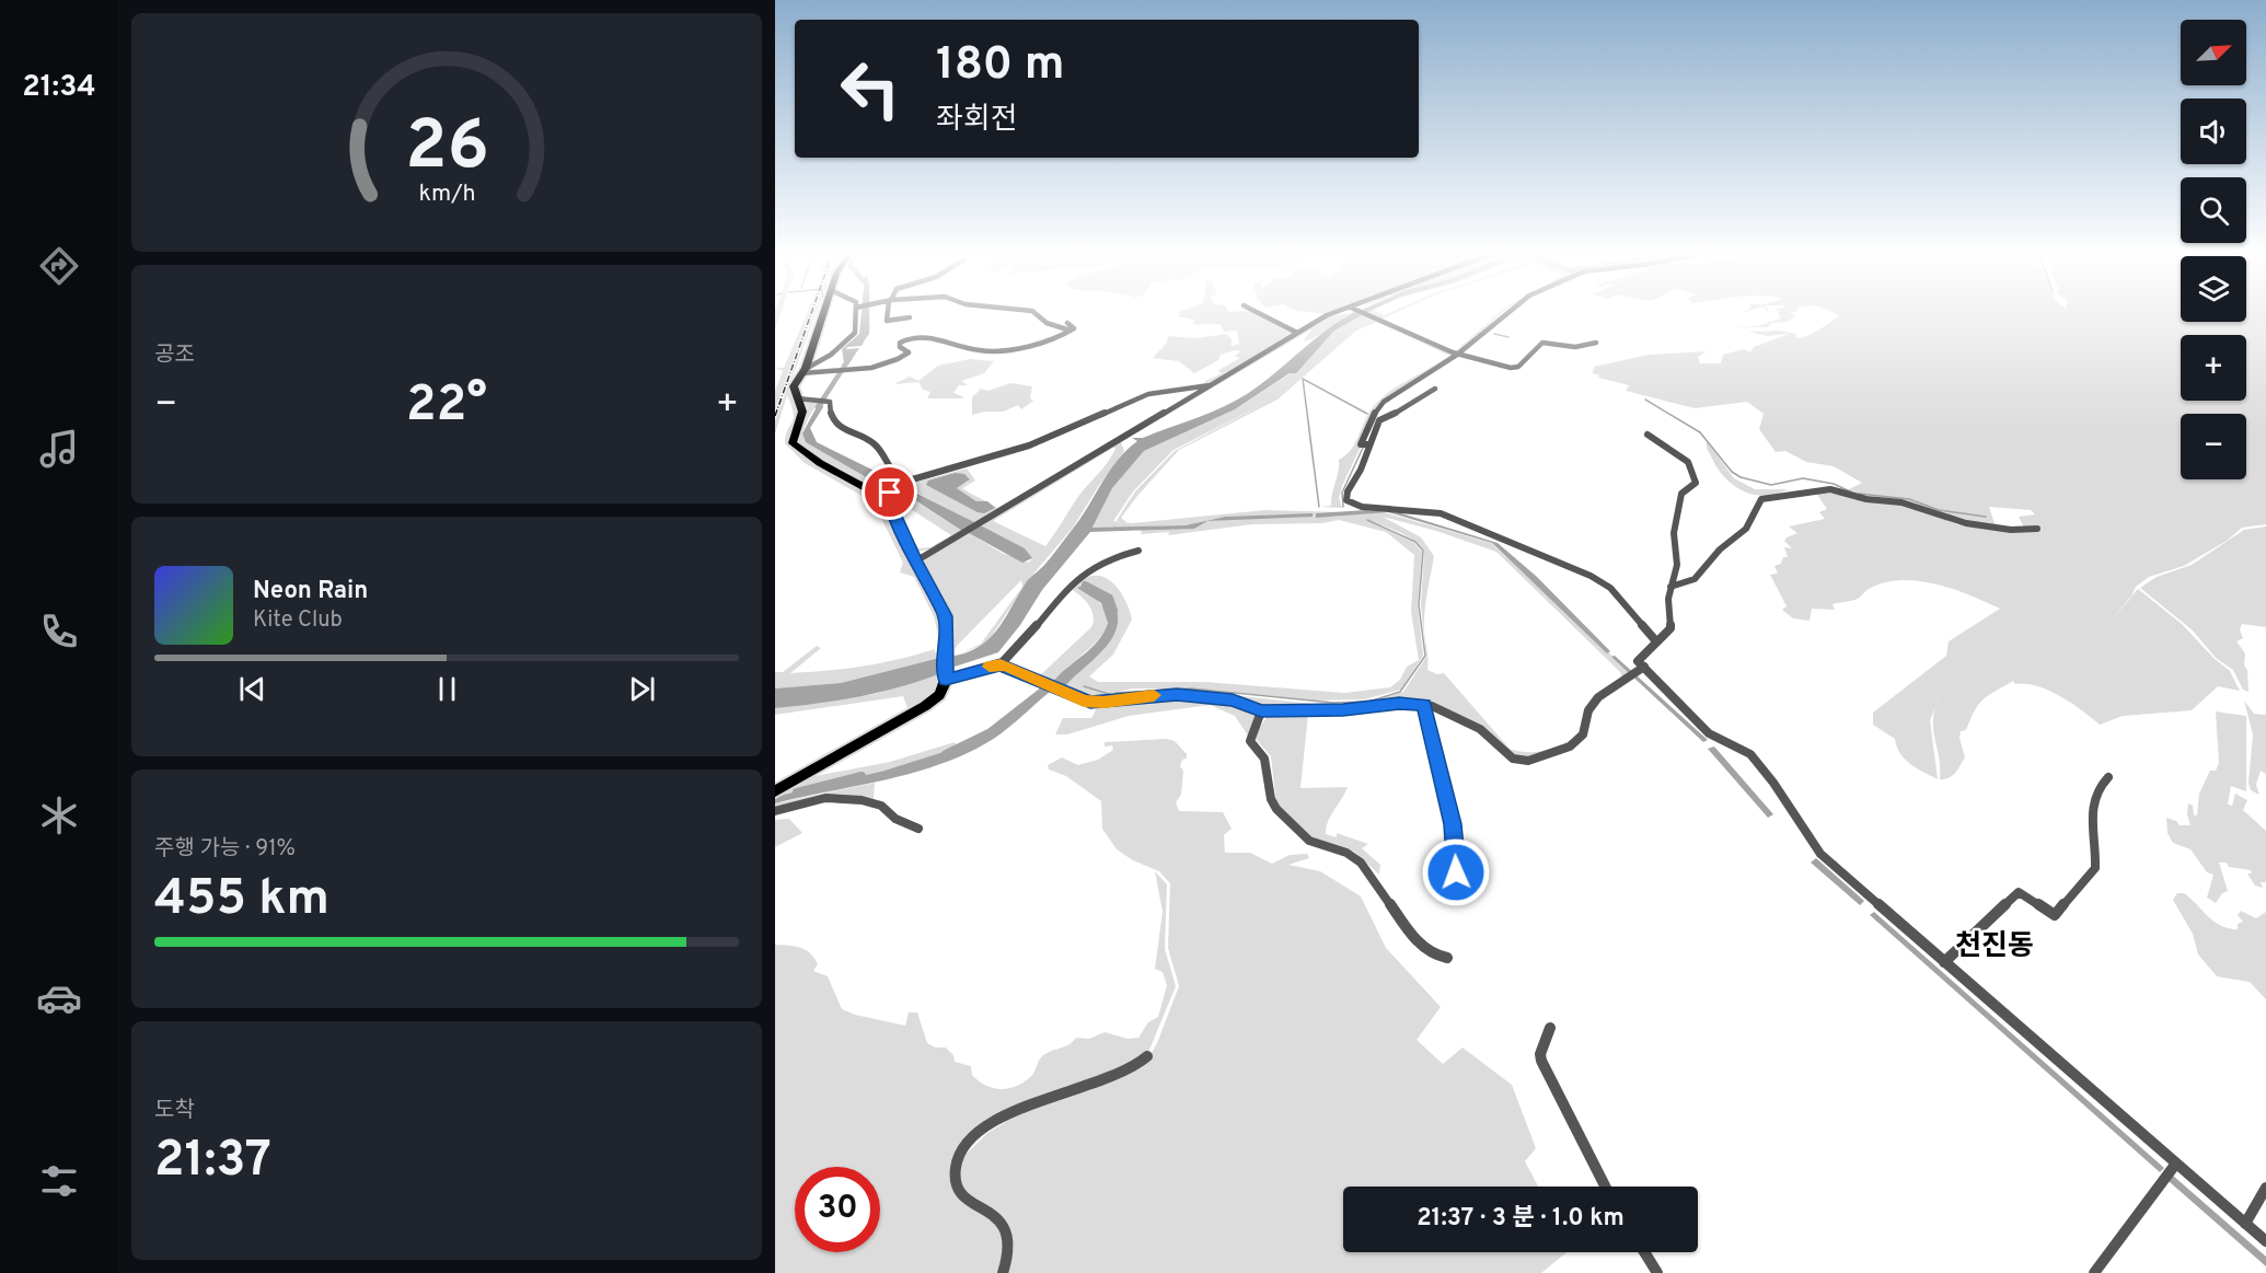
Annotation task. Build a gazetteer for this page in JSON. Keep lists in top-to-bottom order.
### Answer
{
  "districts": ["천진동"],
  "north": "top right",
  "page": {
    "tabs": "21:34",
    "map_buttons": ["+", "−"],
    "turn": ["180 m", "좌회전"],
    "tile": [
      "공조",
      ["주행 가능 · 91%", "455 km"],
      ["도착", "21:37"]
    ],
    "heat": ["−", "22°", "+"],
    "song": ["Neon Rain", "Kite Club"],
    "limit": "30",
    "trip": "21:37 · 3 분 · 1.0 km",
    "gauge": ["26", "km/h"]
  }
}
